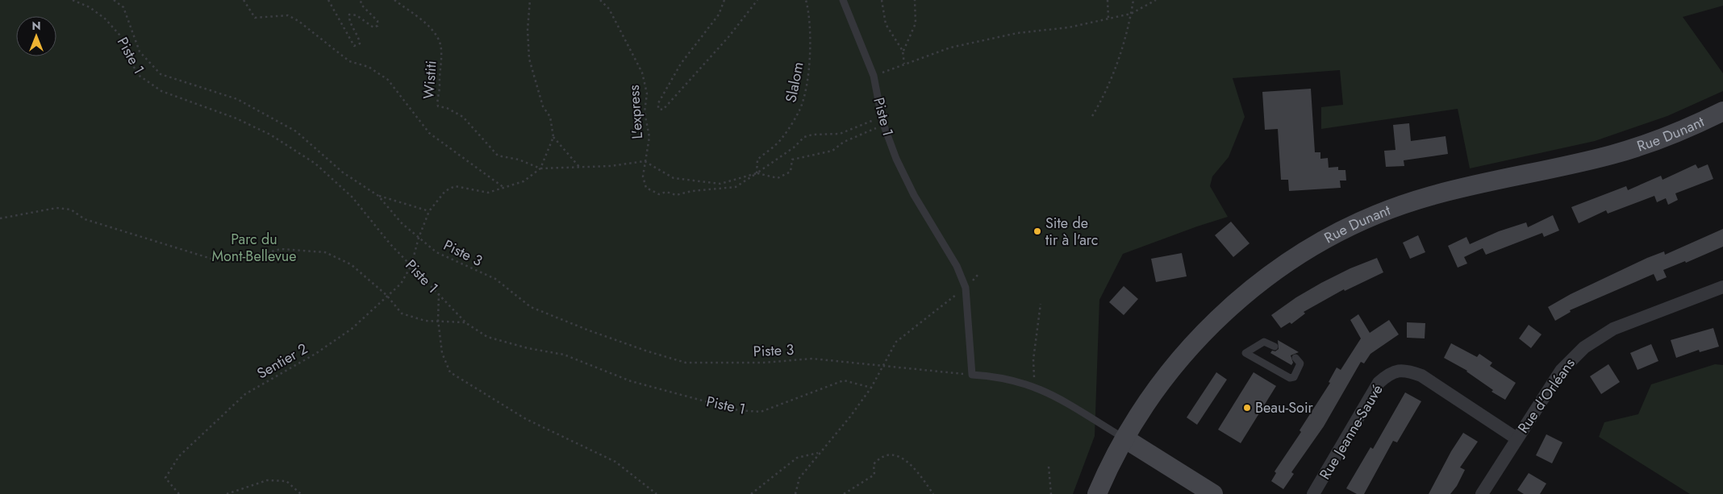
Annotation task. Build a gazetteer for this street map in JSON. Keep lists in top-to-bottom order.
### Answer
{
  "streets": {
    "street": ["Rue Dunant", "Rue d'Orléans", "Rue Jeanne-Sauvé"],
    "lane": ["Piste 1"],
    "path": [
      "Wistiti",
      "Slalom",
      "L'express",
      "Piste 3",
      "Sentier 2"
    ]
  },
  "crossings": [
    ["Piste 1", "L'express"],
    ["Piste 1", "Sentier 2"],
    ["Wistiti", "Sentier 2"],
    ["Slalom", "L'express"],
    ["Piste 3", "Sentier 2"],
    ["Rue d'Orléans", "Rue Jeanne-Sauvé"]
  ],
  "parks": ["Parc du Mont-Bellevue"],
  "places": ["Site de tir à l'arc", "Beau-Soir"],
  "north": "top"
}
